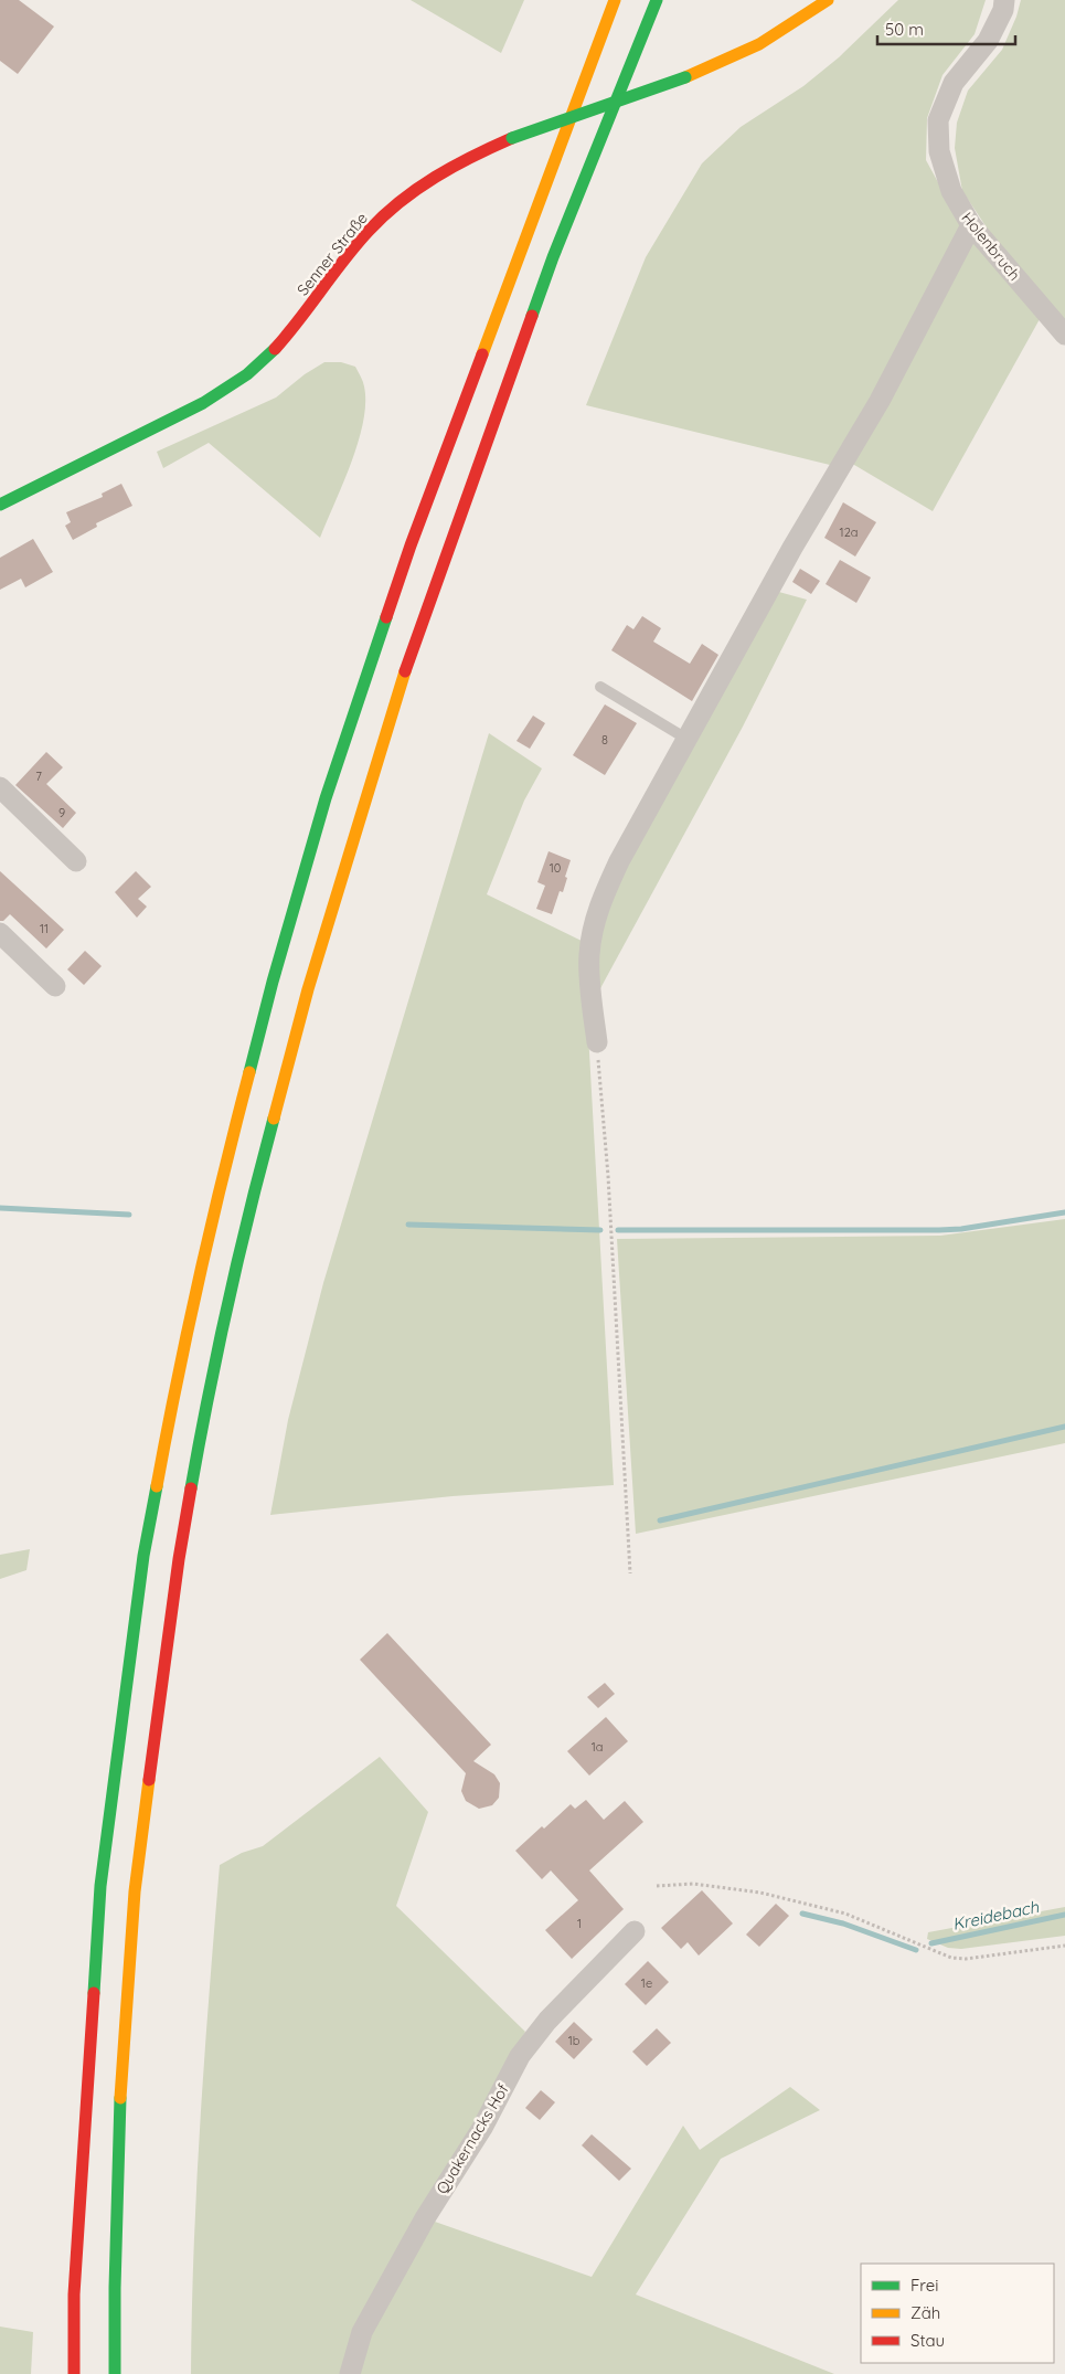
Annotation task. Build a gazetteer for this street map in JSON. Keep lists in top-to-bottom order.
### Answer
{
  "streets": {
    "main road": ["Senner Straße"],
    "street": ["Holenbruch", "Quakernacks Hof"]
  },
  "water": ["Kreidebach"],
  "house_numbers": [
    "12a",
    "8",
    "7",
    "9",
    "10",
    "11",
    "1a",
    "1",
    "1e",
    "1b"
  ],
  "legend": ["Frei", "Zäh", "Stau"],
  "scale_bar": "50 m"
}
